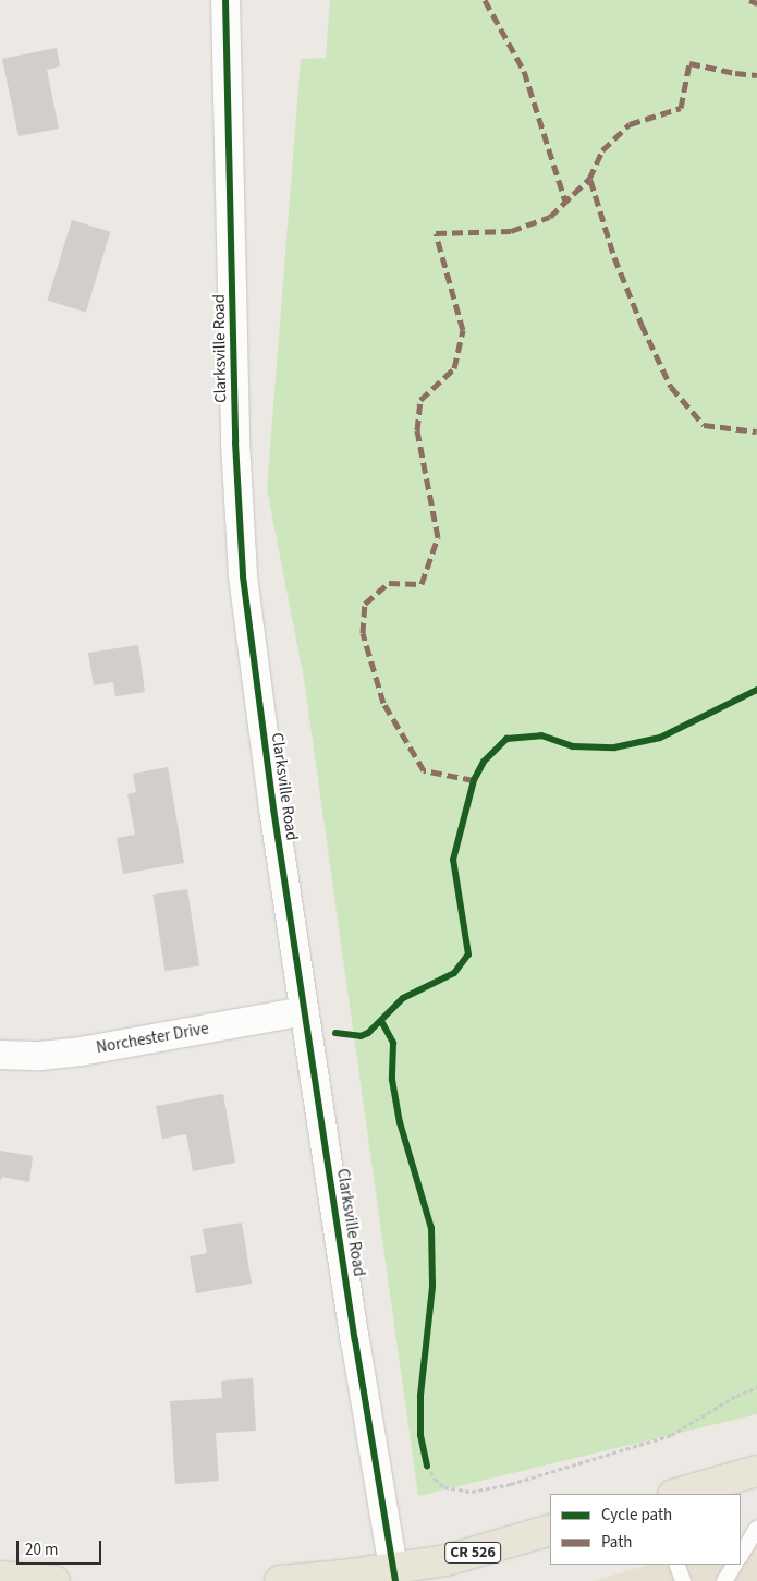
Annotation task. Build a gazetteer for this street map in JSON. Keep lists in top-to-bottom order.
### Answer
{
  "streets": {
    "main road": ["CR 526"],
    "street": ["Clarksville Road", "Norchester Drive"]
  },
  "crossings": [
    ["Clarksville Road", "Norchester Drive"],
    ["Clarksville Road", "CR 526"]
  ],
  "legend": ["Cycle path", "Path"],
  "scale_bar": "20 m"
}
